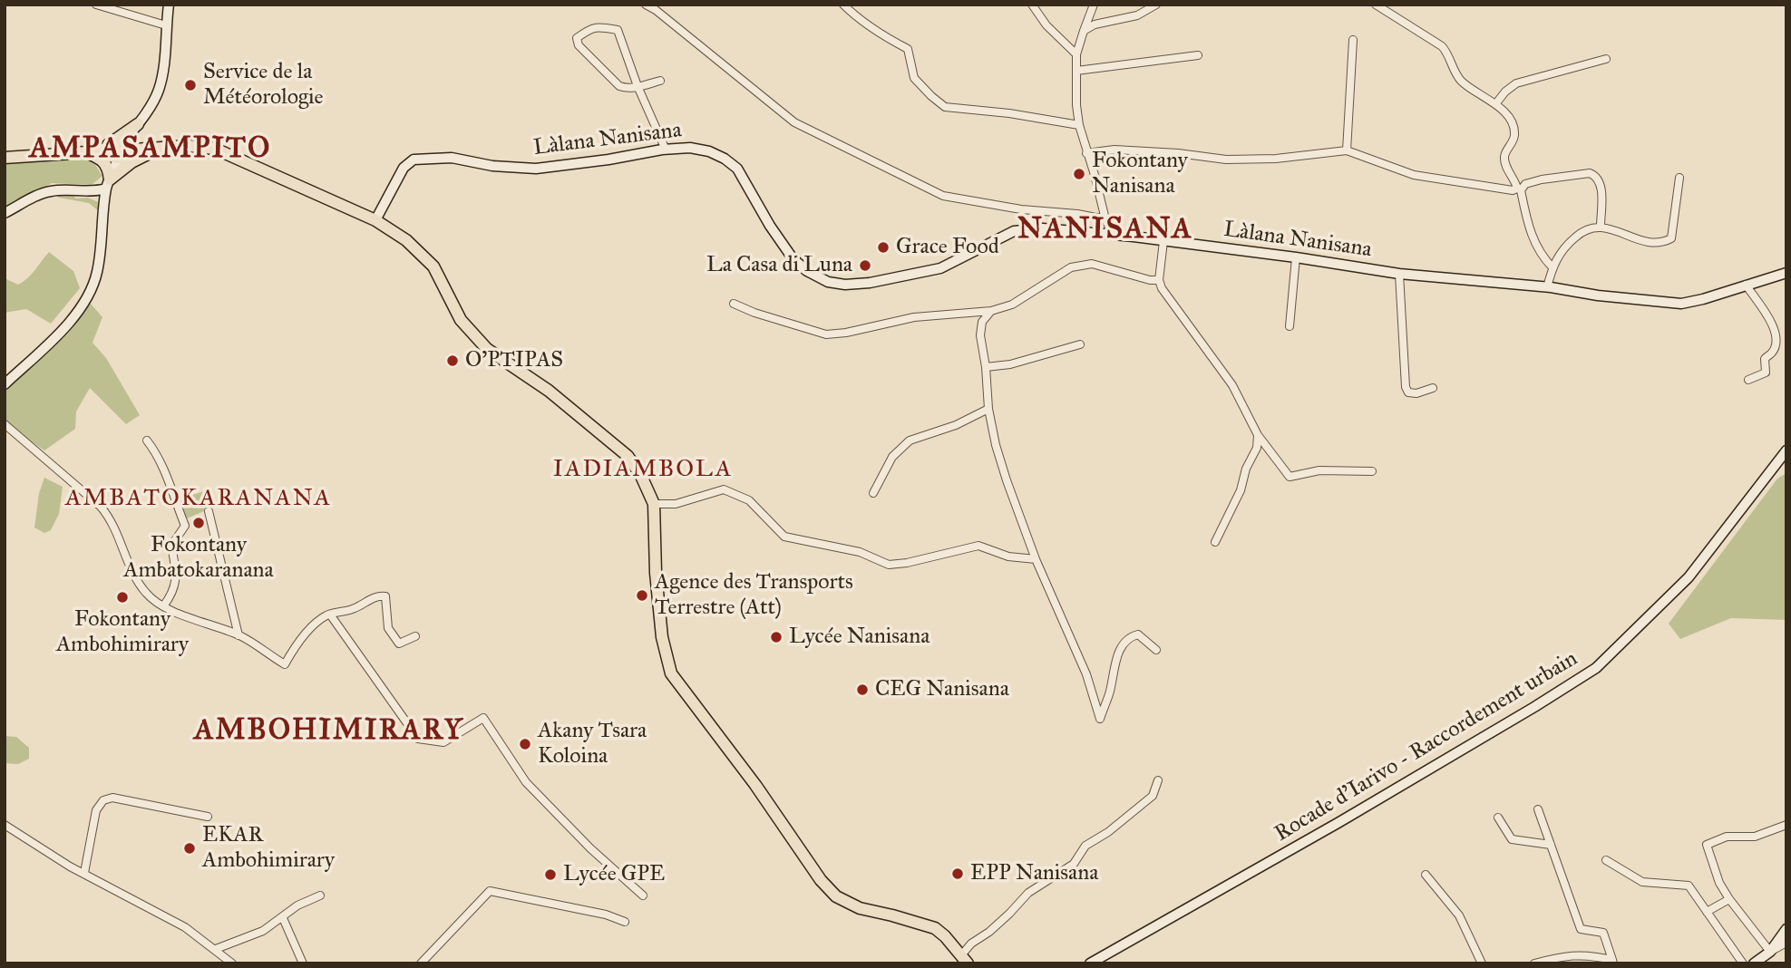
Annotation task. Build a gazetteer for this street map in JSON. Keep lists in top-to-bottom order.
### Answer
{
  "streets": {
    "street": ["Làlana Nanisana", "Rocade d'Iarivo - Raccordement urbain"]
  },
  "districts": [
    "AMPASAMPITO",
    "NANISANA",
    "IADIAMBOLA",
    "AMBATOKARANANA",
    "AMBOHIMIRARY"
  ],
  "places": [
    "Service de la Météorologie",
    "Fokontany Nanisana",
    "Grace Food",
    "La Casa di Luna",
    "O'PTIPAS",
    "Fokontany Ambatokaranana",
    "Agence des Transports Terrestre (Att)",
    "Fokontany Ambohimirary",
    "Lycée Nanisana",
    "CEG Nanisana",
    "Akany Tsara Koloina",
    "EKAR Ambohimirary",
    "EPP Nanisana",
    "Lycée GPE"
  ]
}
